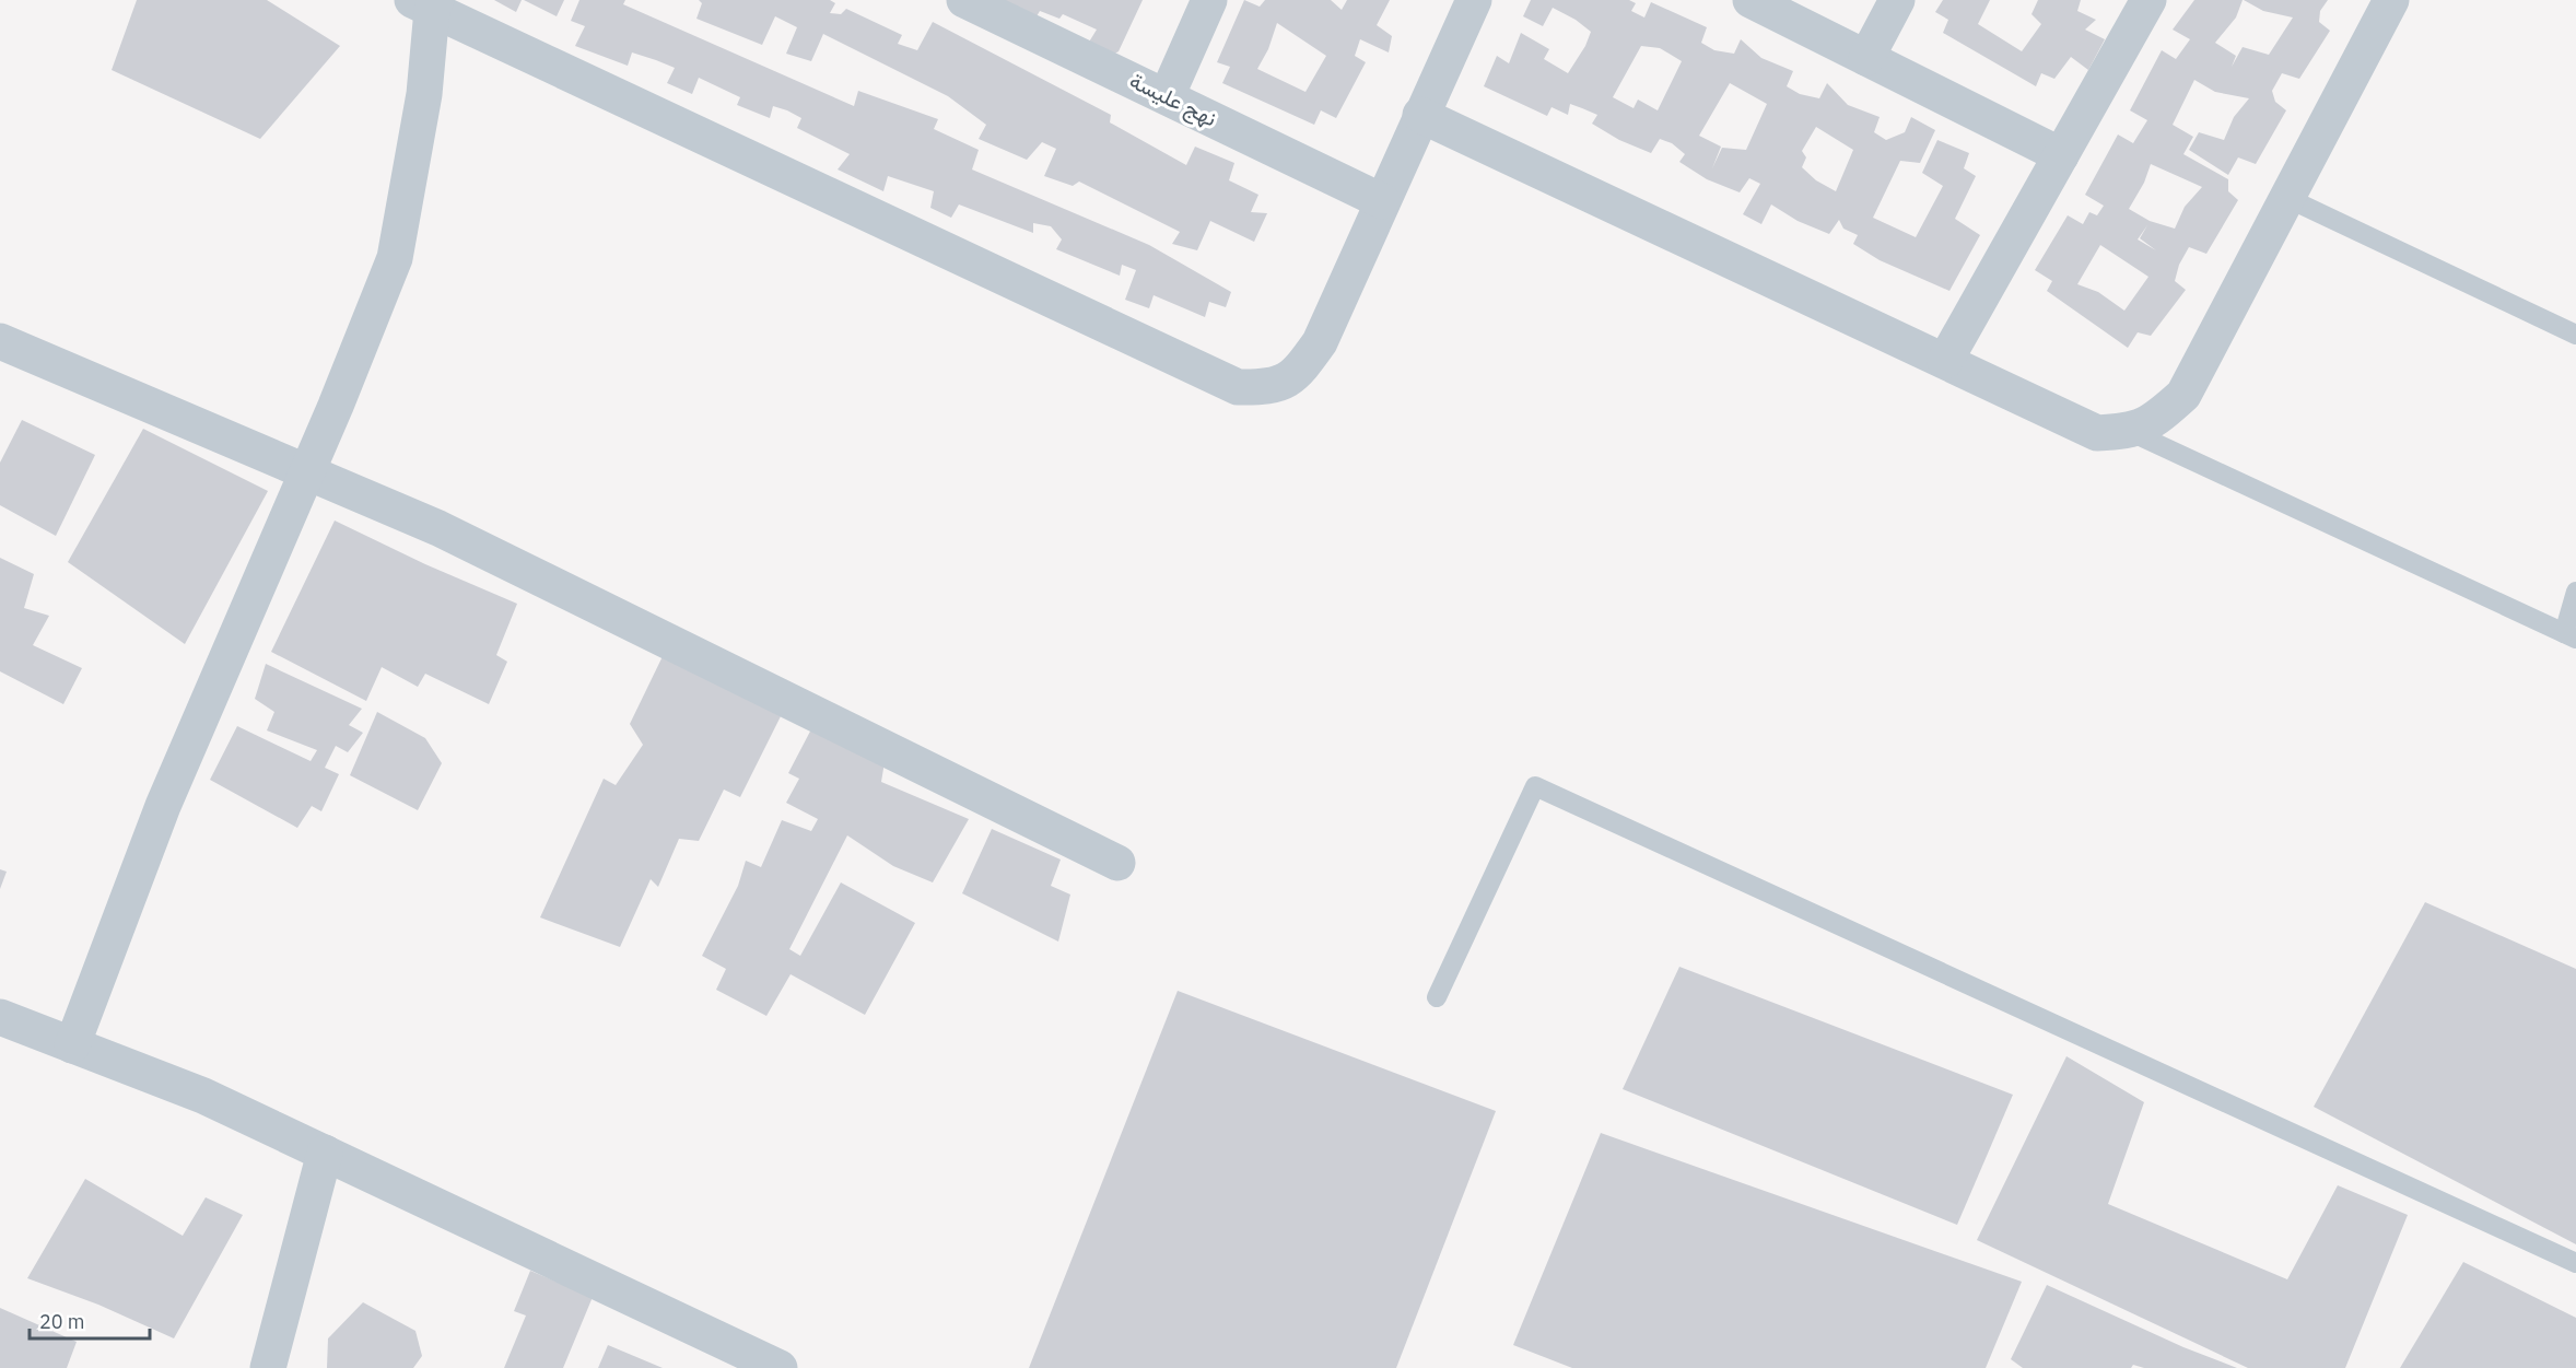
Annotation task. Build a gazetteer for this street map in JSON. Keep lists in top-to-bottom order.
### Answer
{
  "streets": {
    "street": ["نهج عليسة"]
  },
  "scale_bar": "20 m"
}
